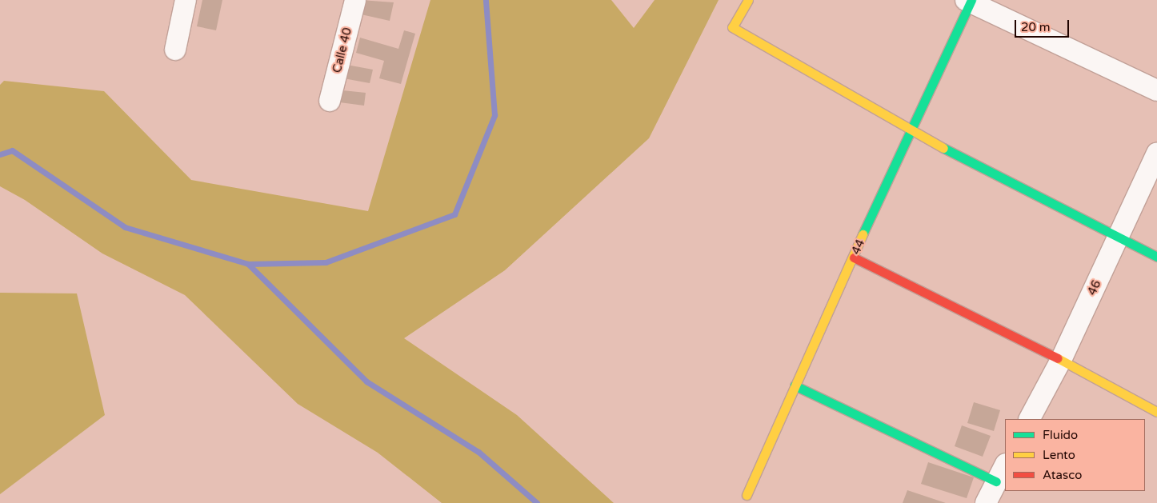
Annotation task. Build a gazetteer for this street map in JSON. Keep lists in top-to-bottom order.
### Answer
{
  "streets": {
    "street": ["Calle 40", "44", "46"]
  },
  "legend": ["Fluido", "Lento", "Atasco"],
  "scale_bar": "20 m"
}
